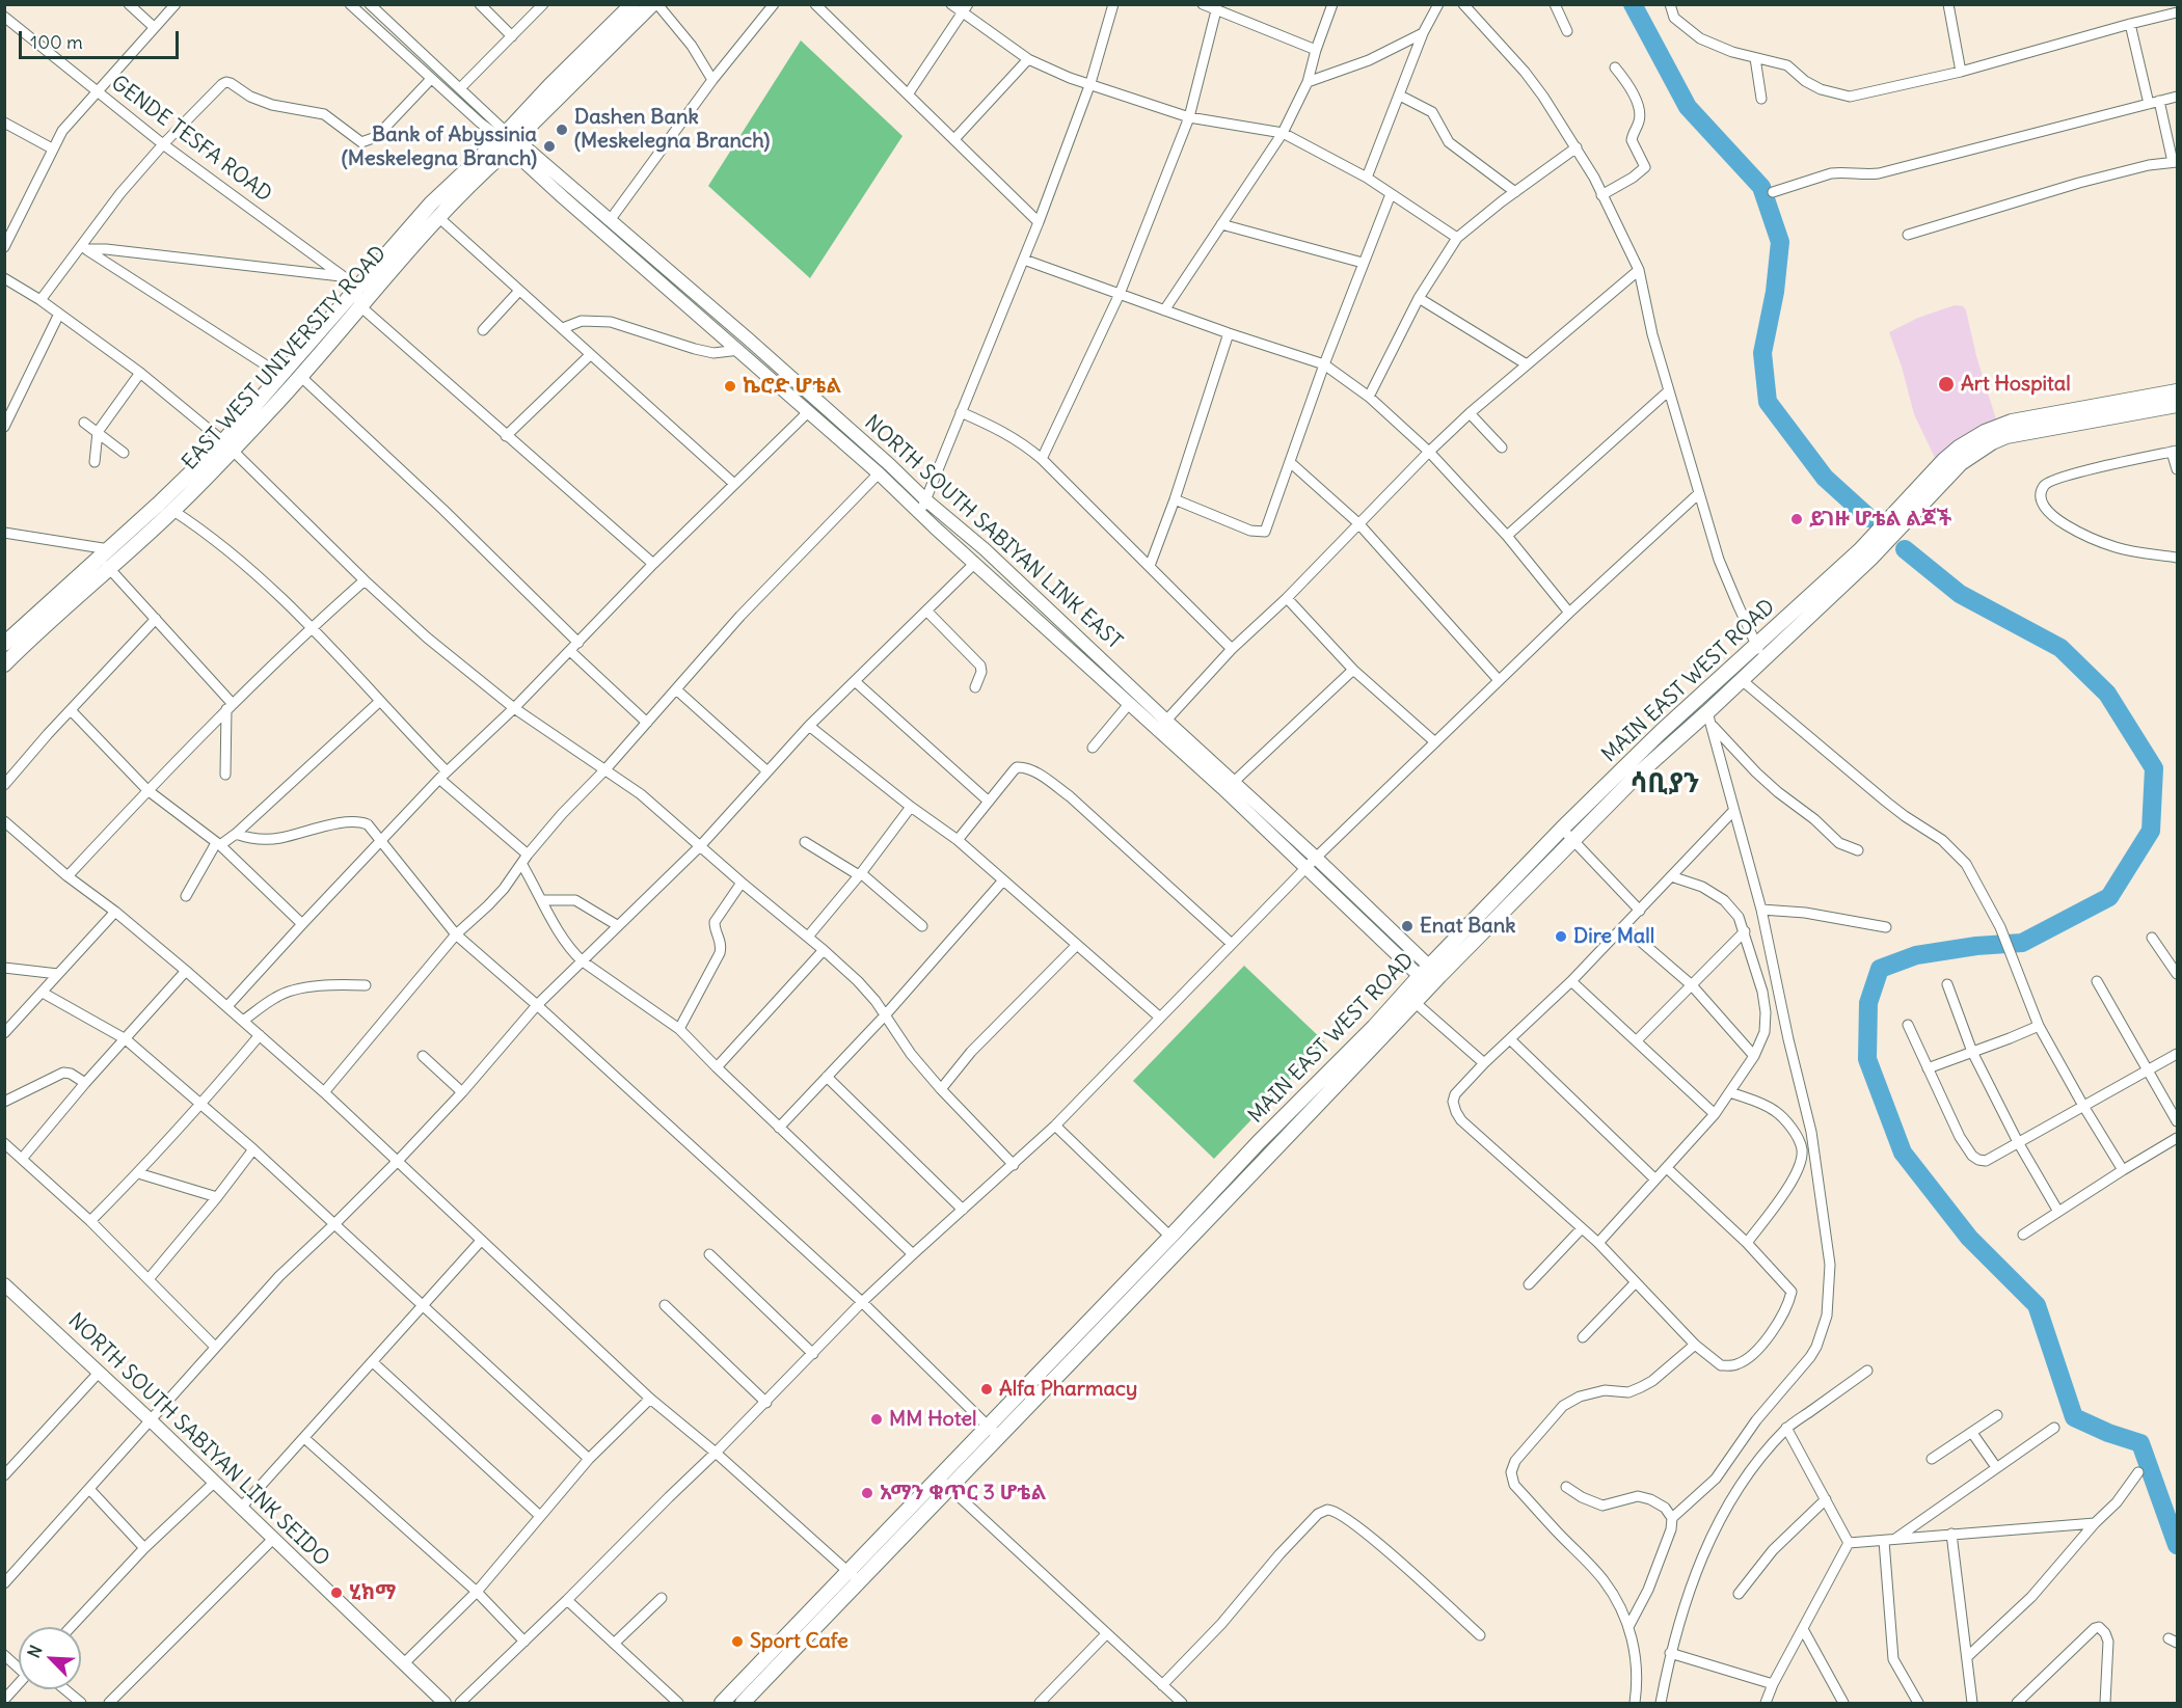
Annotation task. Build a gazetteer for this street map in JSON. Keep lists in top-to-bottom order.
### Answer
{
  "streets": {
    "main road": [
      "EAST WEST UNIVERSITY ROAD",
      "NORTH SOUTH SABIYAN LINK EAST",
      "MAIN EAST WEST ROAD",
      "NORTH SOUTH SABIYAN LINK SEIDO"
    ],
    "street": ["GENDE TESFA ROAD"]
  },
  "crossings": [
    ["GENDE TESFA ROAD", "EAST WEST UNIVERSITY ROAD"],
    ["EAST WEST UNIVERSITY ROAD", "NORTH SOUTH SABIYAN LINK EAST"],
    ["NORTH SOUTH SABIYAN LINK EAST", "MAIN EAST WEST ROAD"]
  ],
  "districts": ["ሳቢያን"],
  "places": [
    "Dashen Bank (Meskelegna Branch)",
    "Bank of Abyssinia (Meskelegna Branch)",
    "Art Hospital",
    "ኬሮድ ሆቴል",
    "ይገዙ ሆቴል ልጆች",
    "Enat Bank",
    "Dire Mall",
    "Alfa Pharmacy",
    "MM Hotel",
    "አማን ቁጥር 3 ሆቴል",
    "ሂክማ",
    "Sport Cafe"
  ],
  "scale_bar": "100 m",
  "north": "top left"
}
